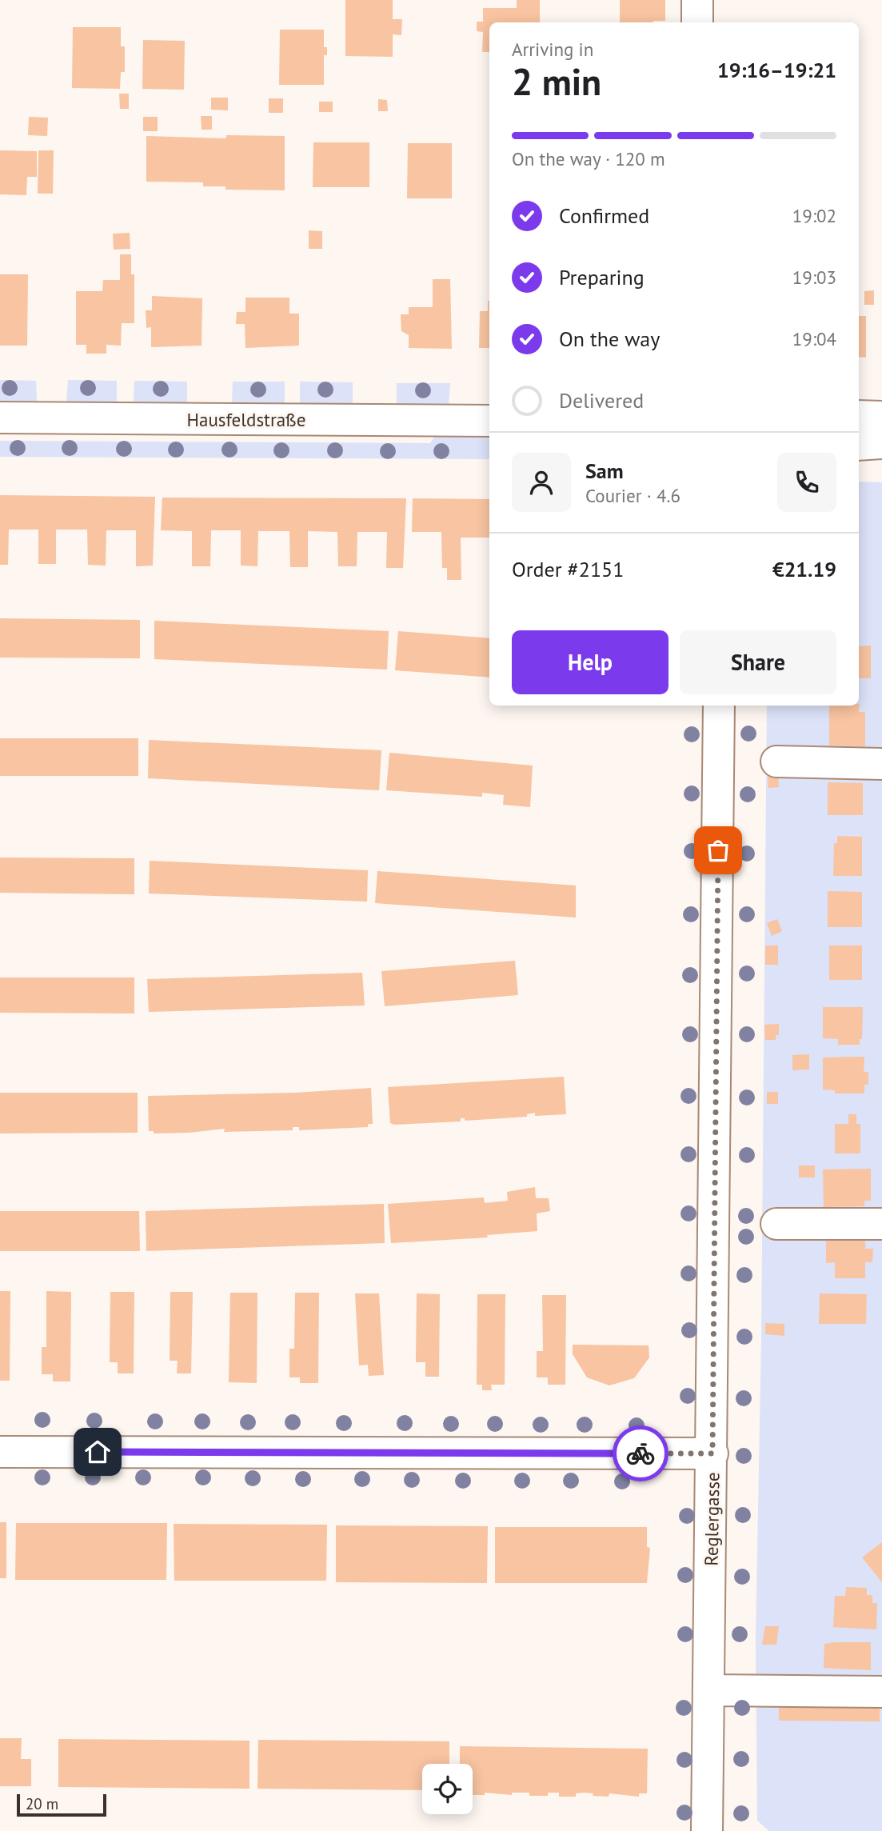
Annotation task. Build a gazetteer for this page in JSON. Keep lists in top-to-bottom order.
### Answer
{
  "streets": {
    "street": ["Hausfeldstraße", "Reglergasse"]
  },
  "scale_bar": "20 m",
  "page": {
    "heading": ["2 min", "Arriving in", "19:16–19:21"],
    "panel": [
      "Sam",
      "Courier · 4.6",
      "Order #2151",
      "€21.19"
    ],
    "bar": "On the way · 120 m",
    "list": [
      ["Confirmed", "19:02"],
      ["Preparing", "19:03"],
      ["On the way", "19:04"],
      "Delivered"
    ],
    "buttons": ["Help", "Share"],
    "scale": "20 m"
  }
}
